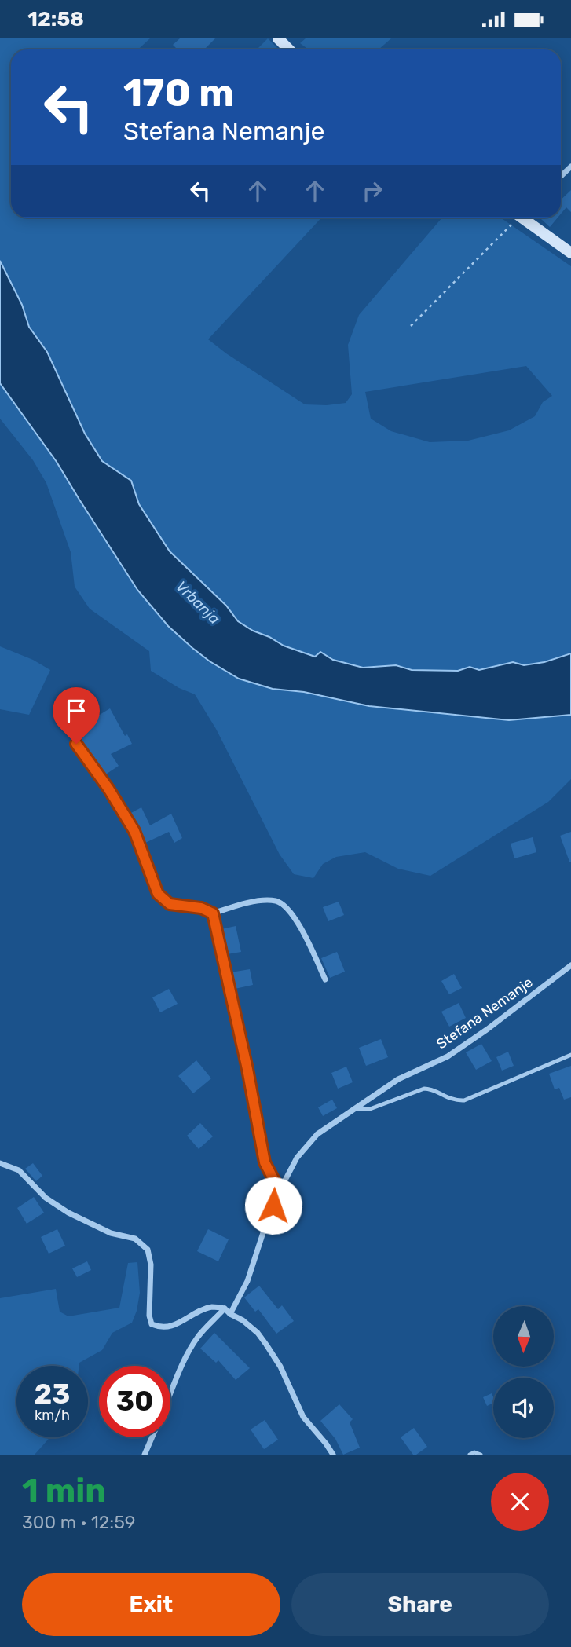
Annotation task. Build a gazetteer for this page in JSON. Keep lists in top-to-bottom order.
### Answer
{
  "streets": {
    "street": ["Stefana Nemanje"]
  },
  "water": ["Vrbanja"],
  "north": "bottom",
  "page": {
    "status": "12:58",
    "turn": ["170 m", "Stefana Nemanje"],
    "speed": "23 km/h",
    "limit": "30",
    "heading": ["1 min", "300 m · 12:59"],
    "buttons": ["Exit", "Share"]
  }
}
